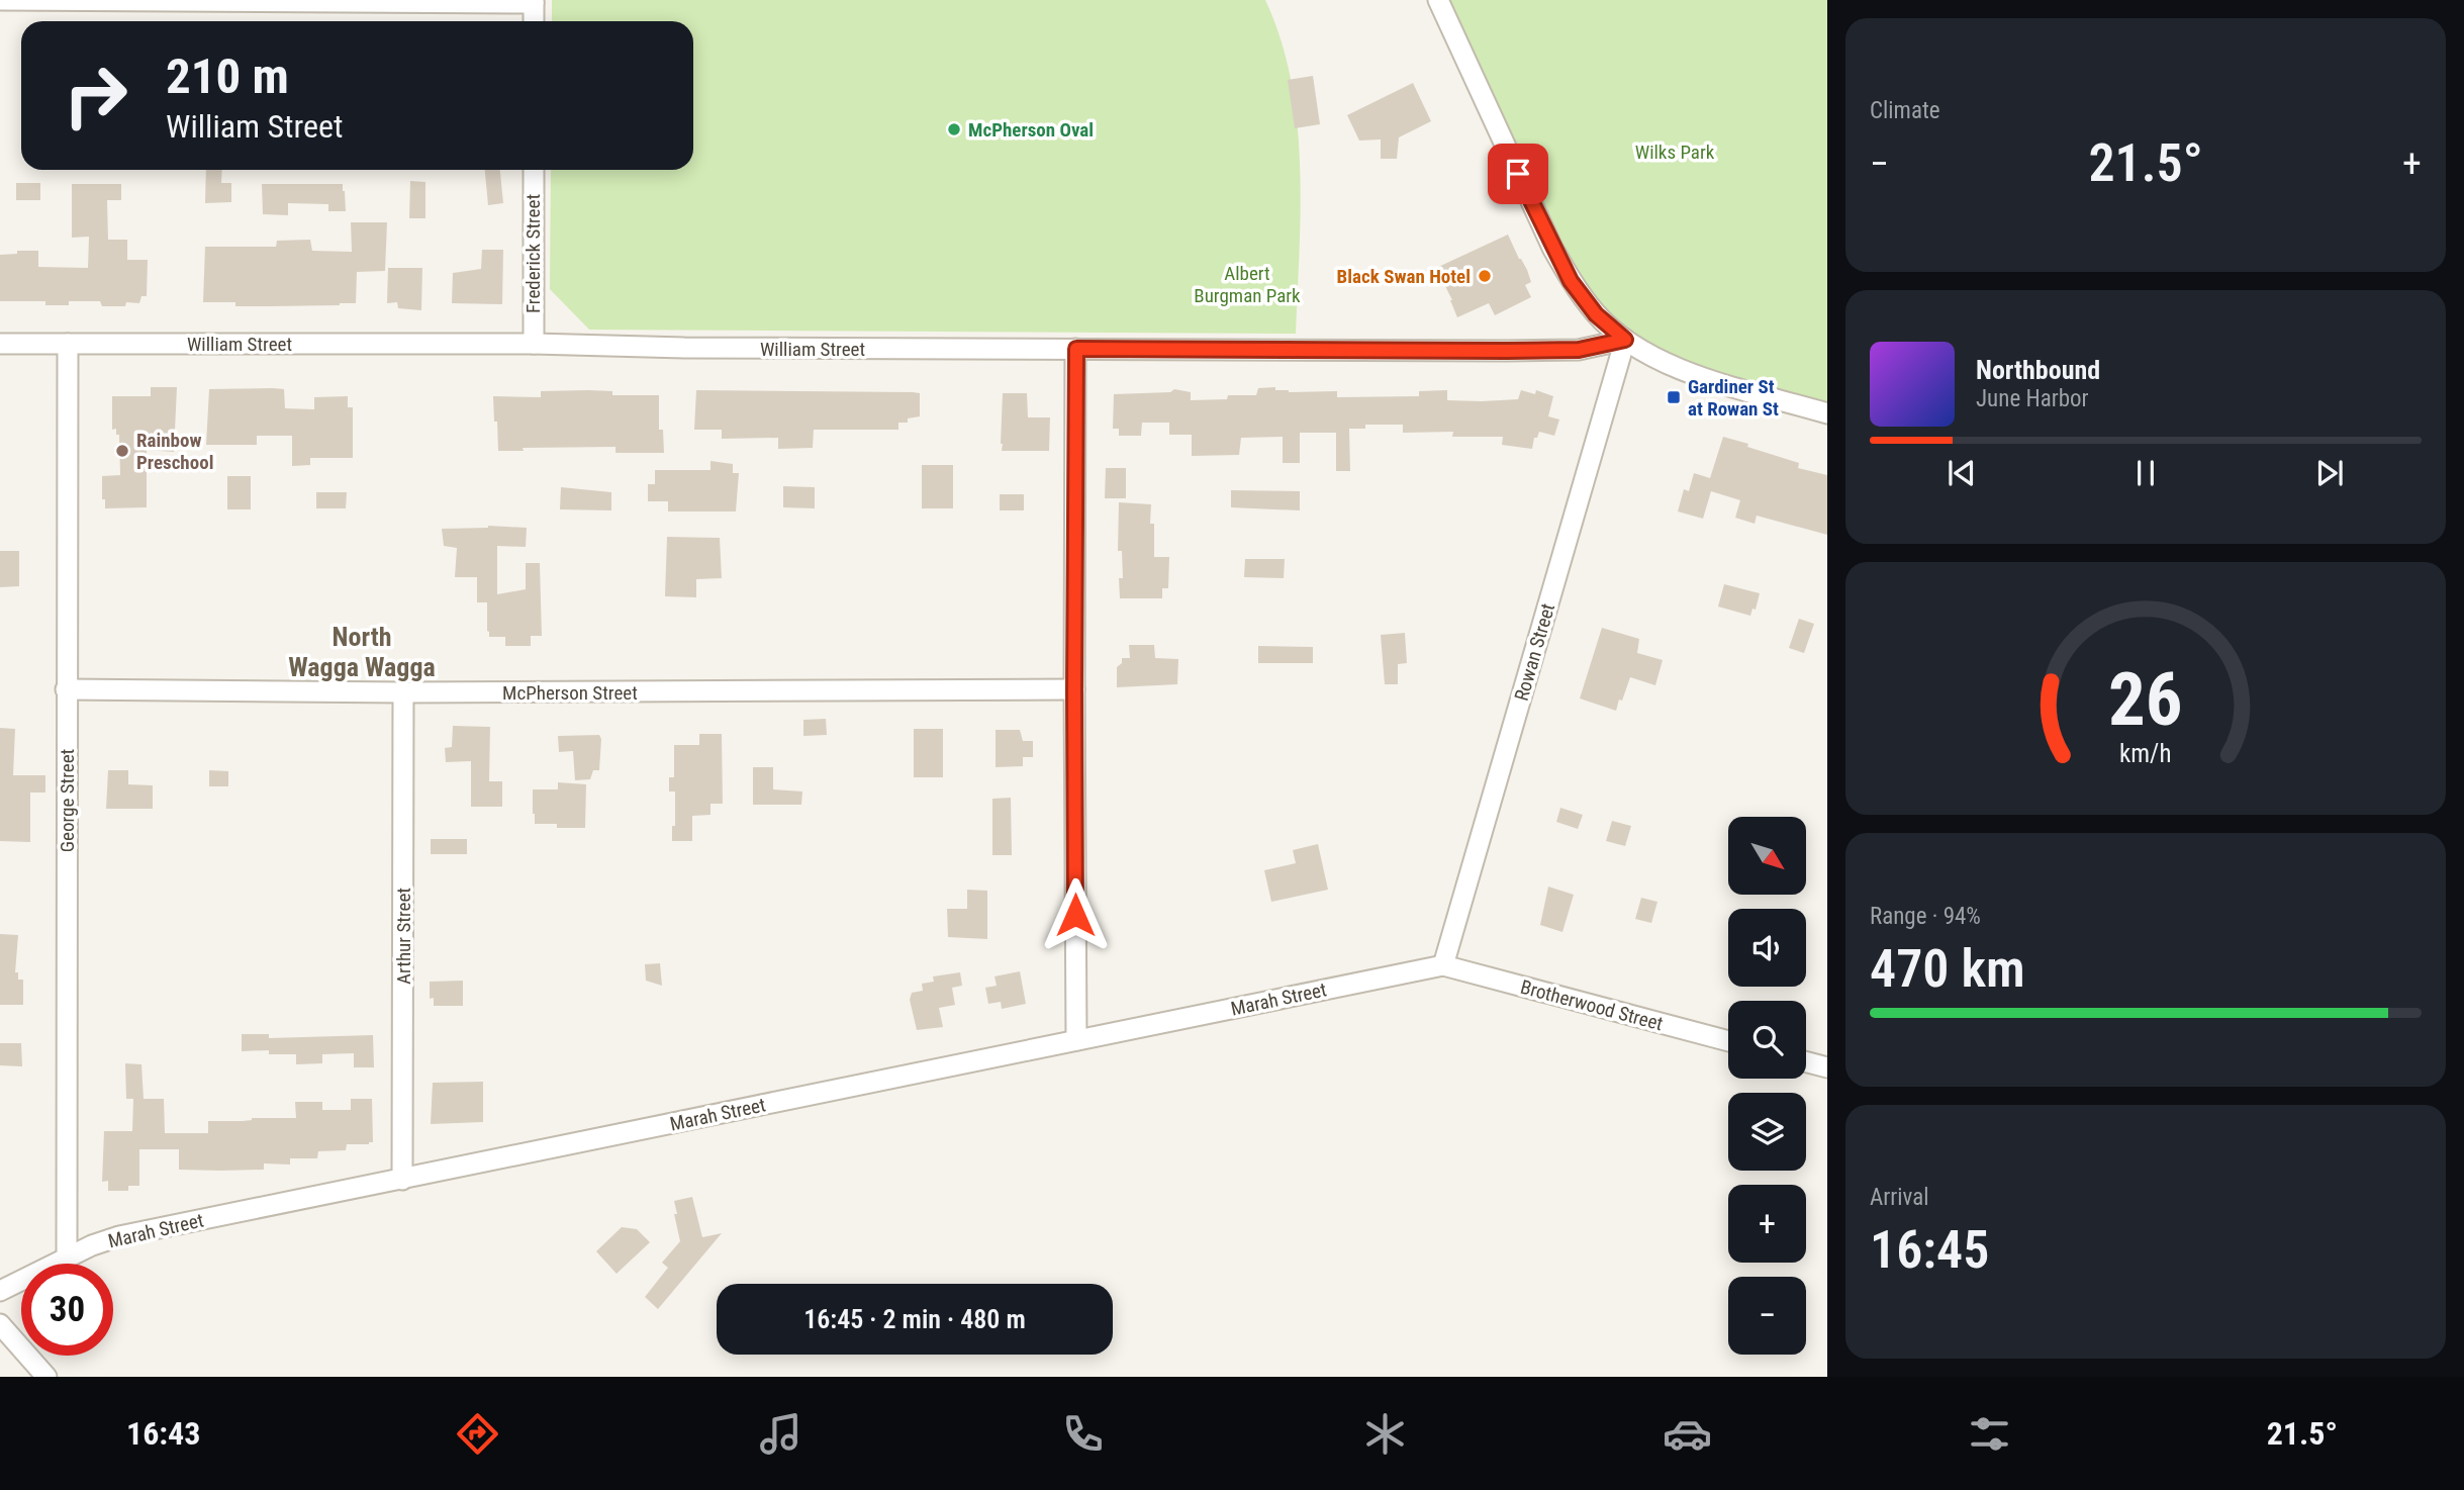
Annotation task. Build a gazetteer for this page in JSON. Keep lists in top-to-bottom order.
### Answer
{
  "streets": {
    "street": [
      "Frederick Street",
      "William Street",
      "Rowan Street",
      "McPherson Street",
      "George Street",
      "Arthur Street",
      "Marah Street",
      "Brotherwood Street"
    ]
  },
  "crossings": [
    ["Frederick Street", "William Street"],
    ["William Street", "Rowan Street"],
    ["William Street", "George Street"],
    ["Rowan Street", "Marah Street"],
    ["Rowan Street", "Brotherwood Street"],
    ["McPherson Street", "George Street"],
    ["McPherson Street", "Arthur Street"],
    ["George Street", "Marah Street"],
    ["Arthur Street", "Marah Street"],
    ["Marah Street", "Brotherwood Street"]
  ],
  "districts": ["North Wagga Wagga"],
  "parks": ["Wilks Park", "Albert Burgman Park"],
  "places": {
    "other": ["McPherson Oval", "Black Swan Hotel", "Rainbow Preschool"],
    "transit": ["Gardiner St at Rowan St"]
  },
  "north": "bottom right",
  "page": {
    "tile": [
      "Climate",
      ["Range · 94%", "470 km"],
      ["Arrival", "16:45"]
    ],
    "turn": ["210 m", "William Street"],
    "heat": ["−", "21.5°", "+"],
    "song": ["Northbound", "June Harbor"],
    "map_buttons": ["+", "−"],
    "limit": "30",
    "trip": "16:45 · 2 min · 480 m",
    "tabs": ["16:43", "21.5°"],
    "gauge": ["26", "km/h"]
  }
}
